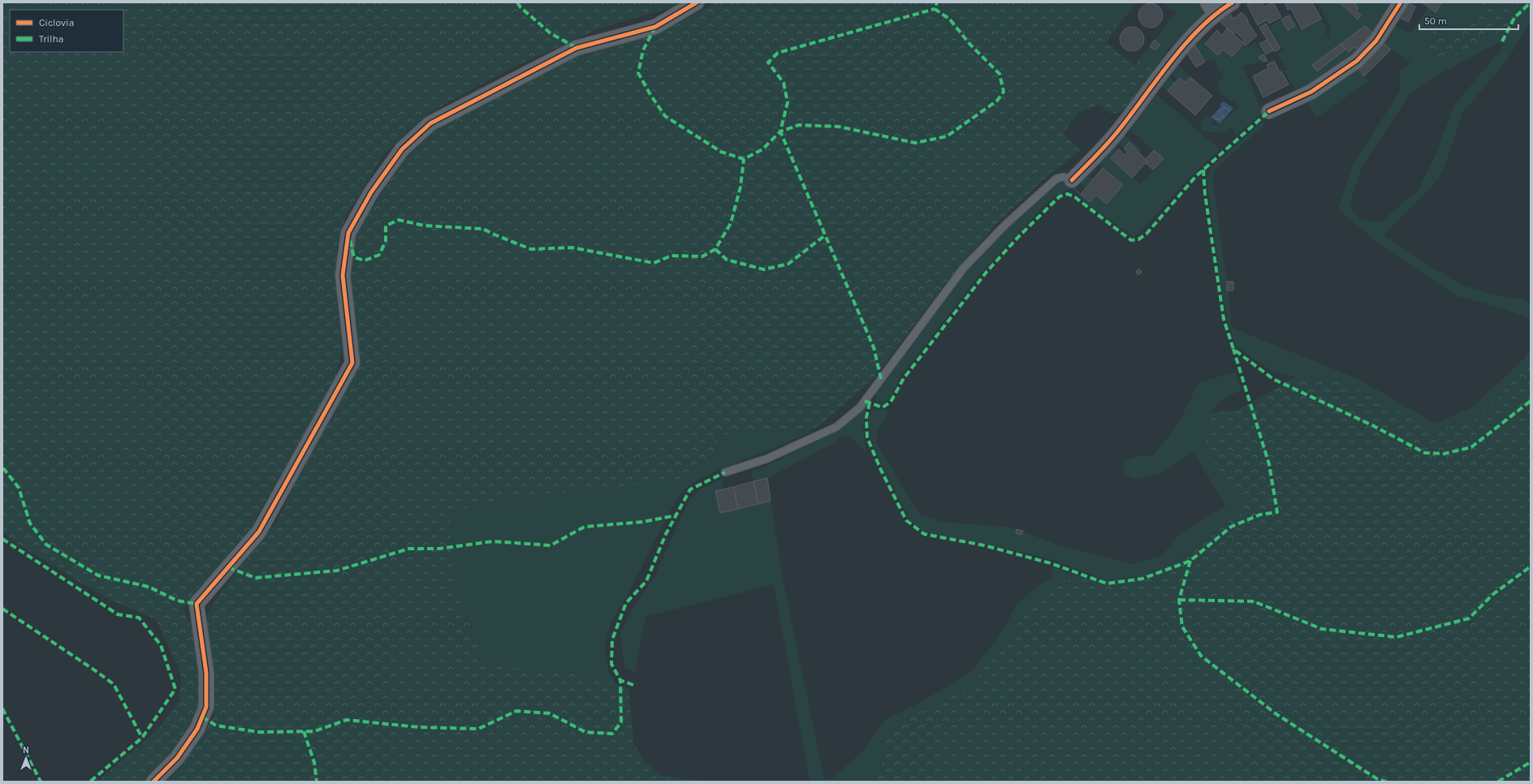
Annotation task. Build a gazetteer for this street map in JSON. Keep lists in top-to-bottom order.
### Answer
{
  "legend": ["Ciclovia", "Trilha"],
  "scale_bar": "50 m",
  "north": "top"
}
